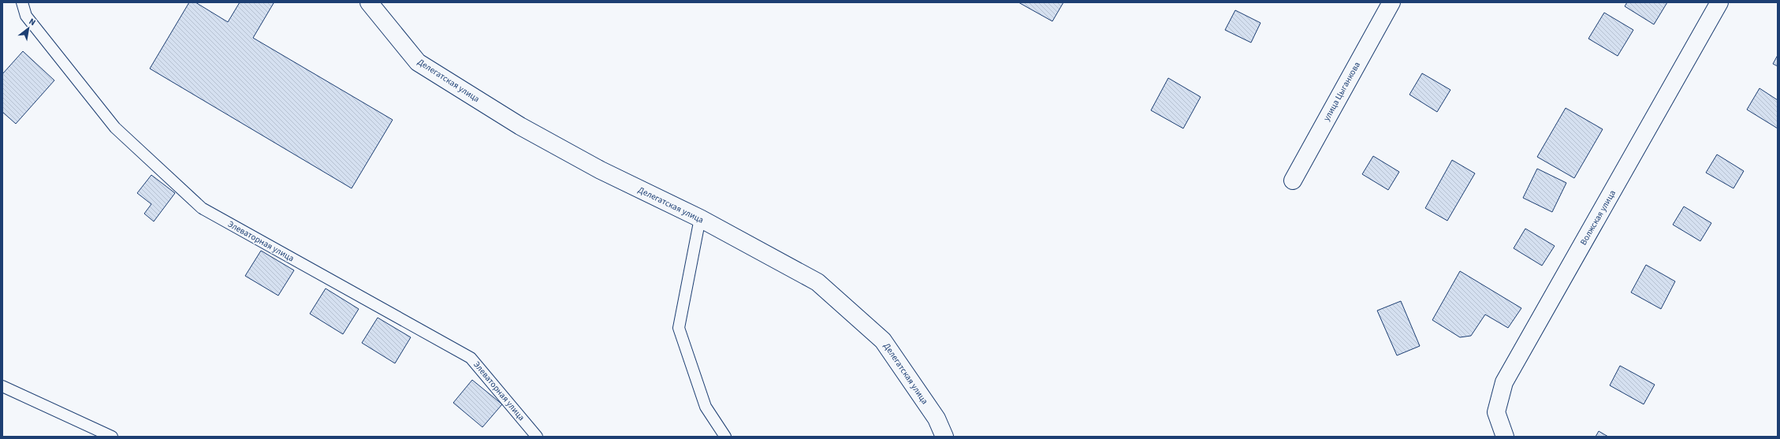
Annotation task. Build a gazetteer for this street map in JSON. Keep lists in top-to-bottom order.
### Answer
{
  "streets": {
    "street": ["Делегатская улица", "улица Цыганкова", "Волжская улица"],
    "lane": ["Элеваторная улица"]
  },
  "north": "top right"
}
